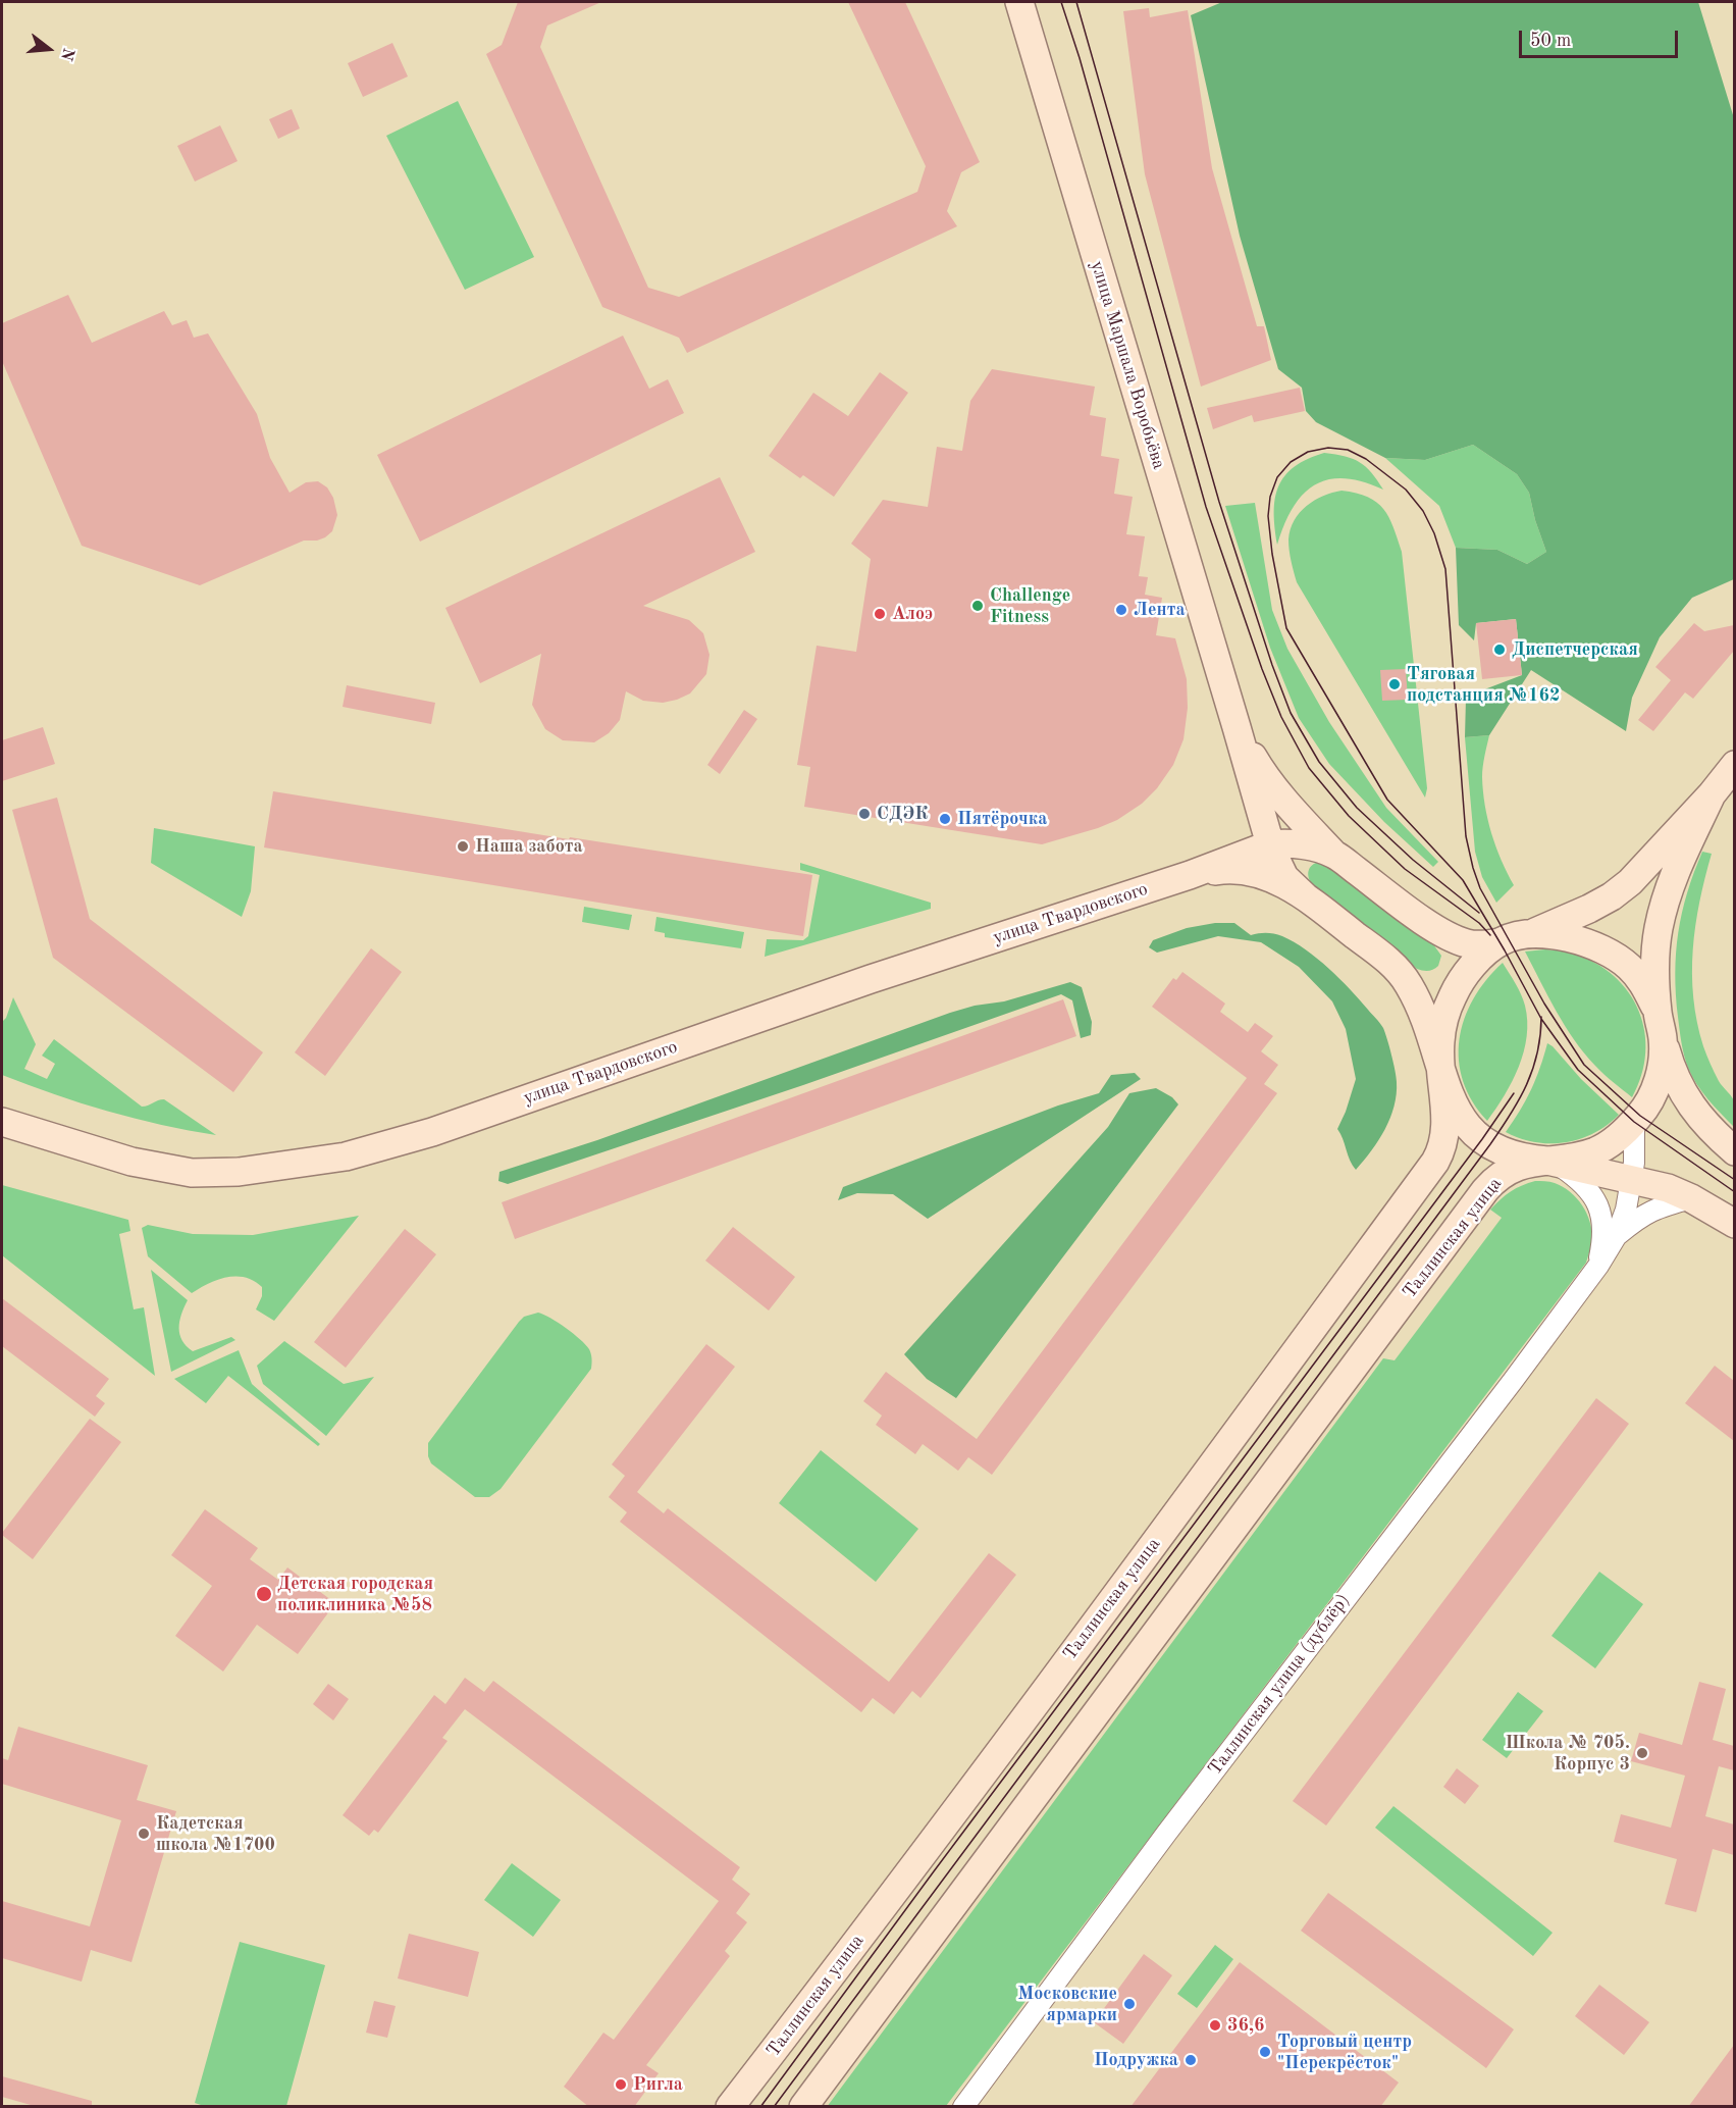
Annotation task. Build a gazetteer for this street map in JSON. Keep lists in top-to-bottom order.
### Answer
{
  "streets": {
    "main road": ["улица Маршала Воробьёва", "улица Твардовского", "Таллинская улица"],
    "street": ["Таллинская улица (дублёр)"]
  },
  "crossings": [
    ["улица Маршала Воробьёва", "улица Твардовского"],
    ["улица Твардовского", "Таллинская улица"],
    ["Таллинская улица", "Таллинская улица (дублёр)"]
  ],
  "places": [
    "Challenge Fitness",
    "Лента",
    "Алоэ",
    "Диспетчерская",
    "Тяговая подстанция №162",
    "СДЭК",
    "Пятёрочка",
    "Наша забота",
    "Детская городская поликлиника №58",
    "Школа № 705. Корпус 3",
    "Кадетская школа №1700",
    "Московские ярмарки",
    "36,6",
    "Торговый центр \"Перекрёсток\"",
    "Подружка",
    "Ригла"
  ],
  "scale_bar": "50 m",
  "north": "right"
}
